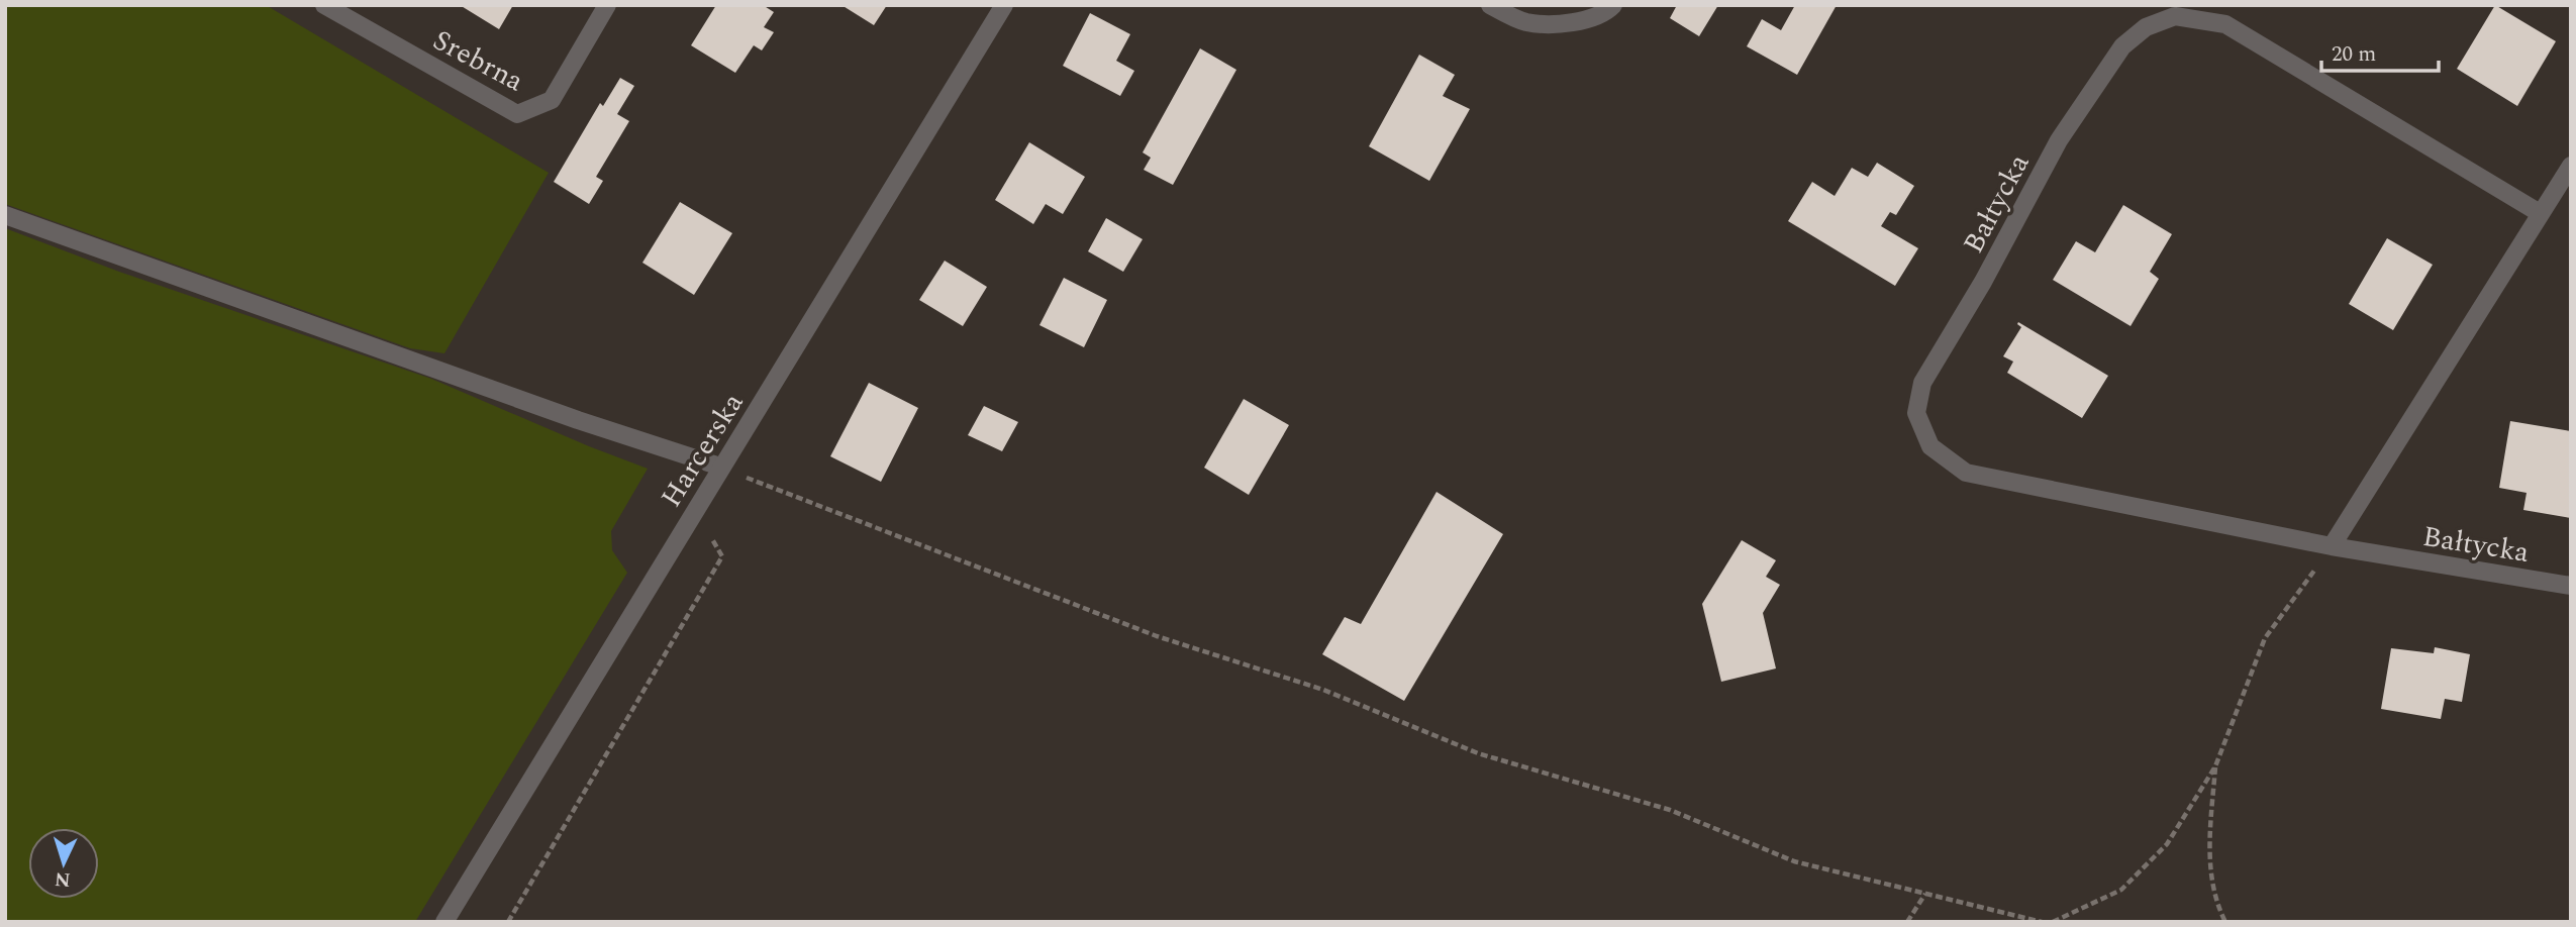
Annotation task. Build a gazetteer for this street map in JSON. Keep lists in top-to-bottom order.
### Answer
{
  "streets": {
    "street": ["Srebrna", "Bałtycka", "Harcerska"]
  },
  "scale_bar": "20 m",
  "north": "bottom"
}
